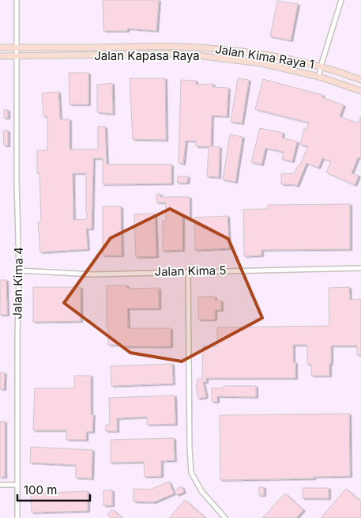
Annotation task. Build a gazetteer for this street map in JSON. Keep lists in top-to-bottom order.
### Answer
{
  "streets": {
    "main road": ["Jalan Kapasa Raya", "Jalan Kima Raya 1"],
    "street": ["Jalan Kima 5", "Jalan Kima 4"]
  },
  "crossings": [
    ["Jalan Kapasa Raya", "Jalan Kima 4"],
    ["Jalan Kima Raya 1", "Jalan Kima 4"],
    ["Jalan Kima 5", "Jalan Kima 4"]
  ],
  "scale_bar": "100 m"
}
